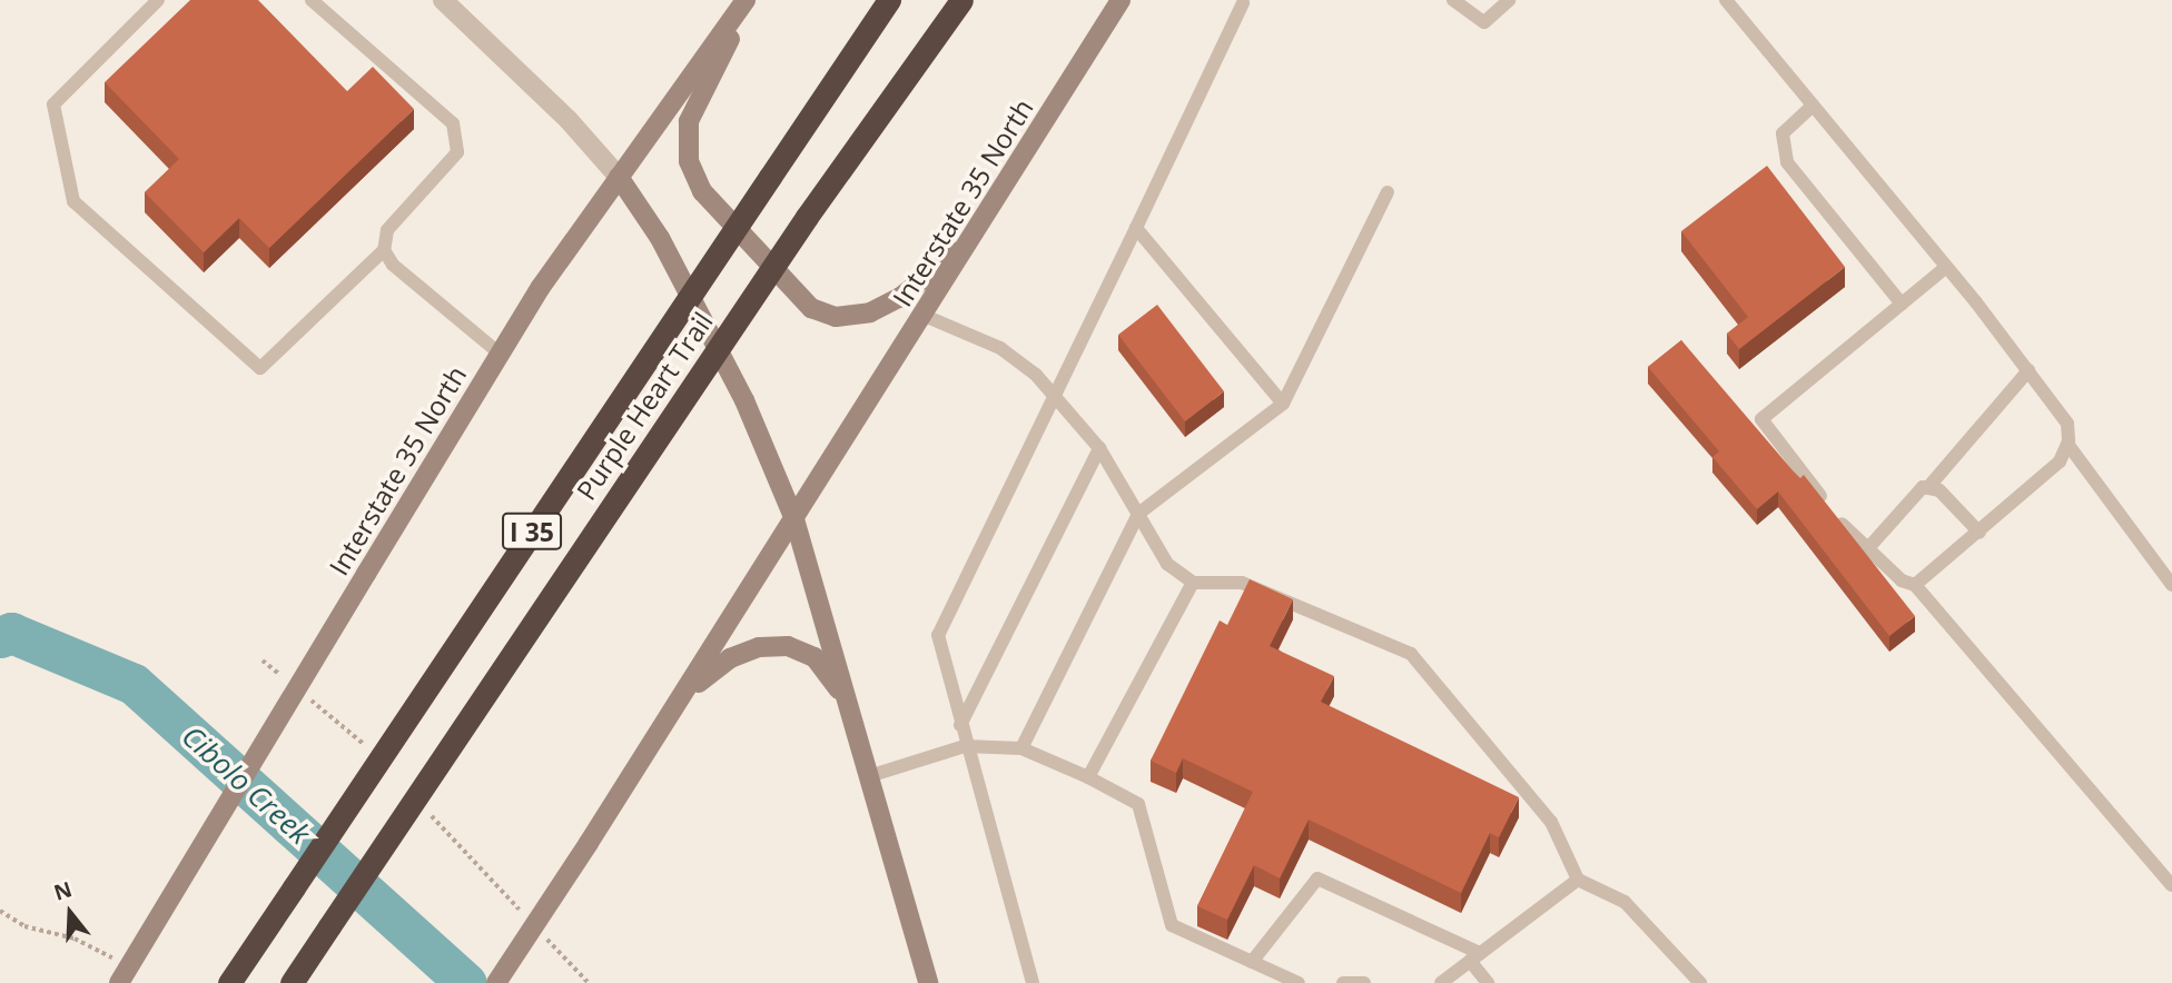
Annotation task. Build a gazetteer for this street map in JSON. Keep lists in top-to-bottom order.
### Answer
{
  "streets": {
    "highway": ["Purple Heart Trail", "I 35"],
    "main road": ["Interstate 35 North"]
  },
  "water": ["Cibolo Creek"],
  "north": "top"
}
